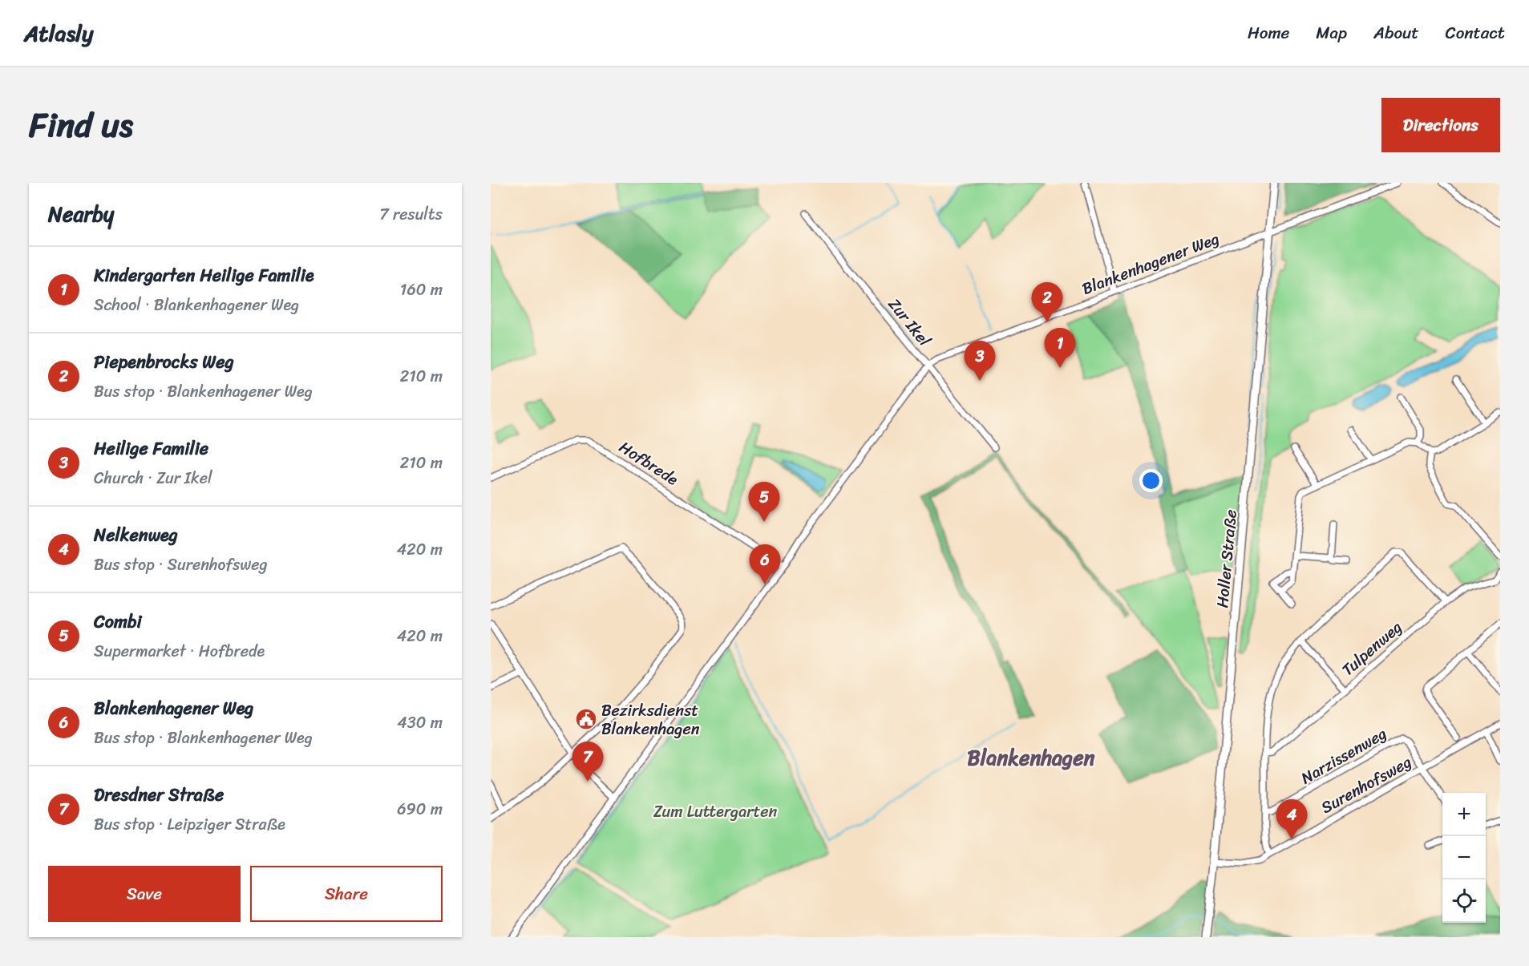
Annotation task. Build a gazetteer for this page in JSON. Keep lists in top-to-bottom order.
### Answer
{
  "streets": {
    "street": [
      "Blankenhagener Weg",
      "Zur Ikel",
      "Hofbrede",
      "Holler Straße",
      "Tulpenweg",
      "Narzissenweg",
      "Surenhofsweg"
    ]
  },
  "crossings": [
    ["Blankenhagener Weg", "Zur Ikel"],
    ["Blankenhagener Weg", "Hofbrede"],
    ["Blankenhagener Weg", "Holler Straße"],
    ["Holler Straße", "Surenhofsweg"],
    ["Narzissenweg", "Surenhofsweg"]
  ],
  "districts": ["Blankenhagen"],
  "parks": ["Zum Luttergarten"],
  "places": {
    "public building": ["Bezirksdienst Blankenhagen"]
  },
  "page": {
    "header": "Atlasly",
    "nav": [
      "Home",
      "Map",
      "About",
      "Contact"
    ],
    "title": "Find us",
    "buttons": [
      "Directions",
      ["Save", "Share"]
    ],
    "heading": ["Nearby", "7 results"],
    "list": [
      {
        "mark": "1",
        "name": "Kindergarten Heilige Familie",
        "note": "School · Blankenhagener Weg",
        "value": "160 m"
      },
      {
        "mark": "2",
        "name": "Piepenbrocks Weg",
        "note": "Bus stop · Blankenhagener Weg",
        "value": "210 m"
      },
      {
        "mark": "3",
        "name": "Heilige Familie",
        "note": "Church · Zur Ikel",
        "value": "210 m"
      },
      {
        "mark": "4",
        "name": "Nelkenweg",
        "note": "Bus stop · Surenhofsweg",
        "value": "420 m"
      },
      {
        "mark": "5",
        "name": "Combi",
        "note": "Supermarket · Hofbrede",
        "value": "420 m"
      },
      {
        "mark": "6",
        "name": "Blankenhagener Weg",
        "note": "Bus stop · Blankenhagener Weg",
        "value": "430 m"
      },
      {
        "mark": "7",
        "name": "Dresdner Straße",
        "note": "Bus stop · Leipziger Straße",
        "value": "690 m"
      }
    ],
    "pins": [
      "2",
      "1",
      "3",
      "5",
      "6",
      "7",
      "4"
    ],
    "map_buttons": ["+", "−"]
  }
}
